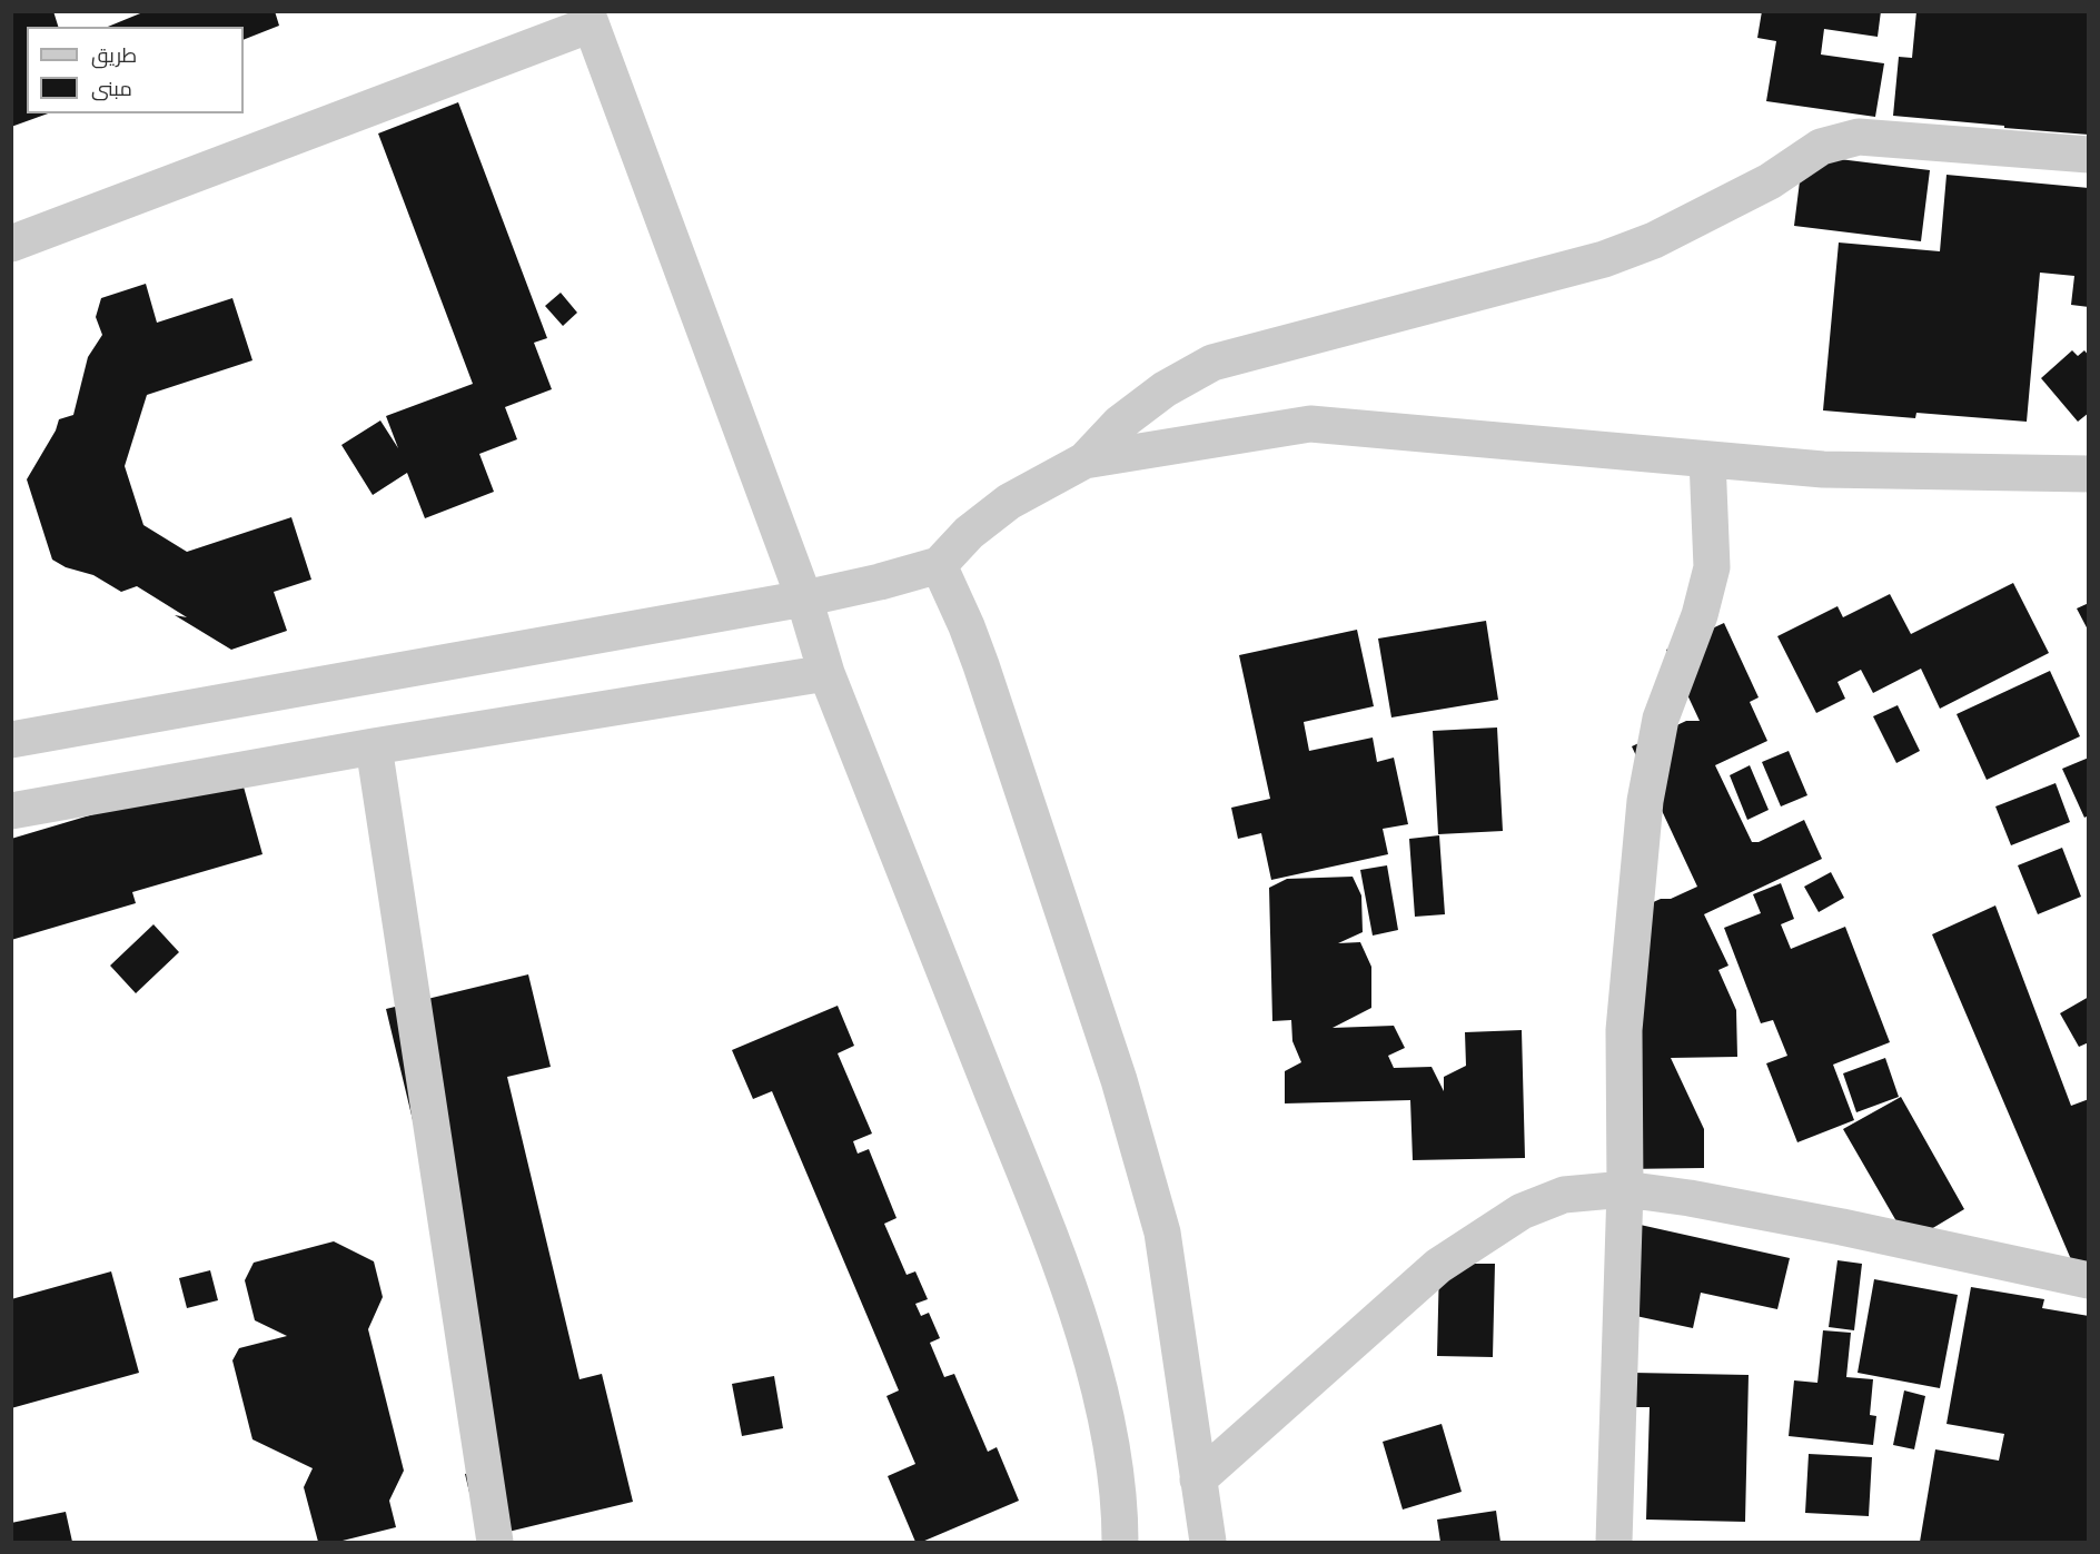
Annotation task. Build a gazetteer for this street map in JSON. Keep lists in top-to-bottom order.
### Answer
{
  "legend": ["طريق", "مبنى"]
}
